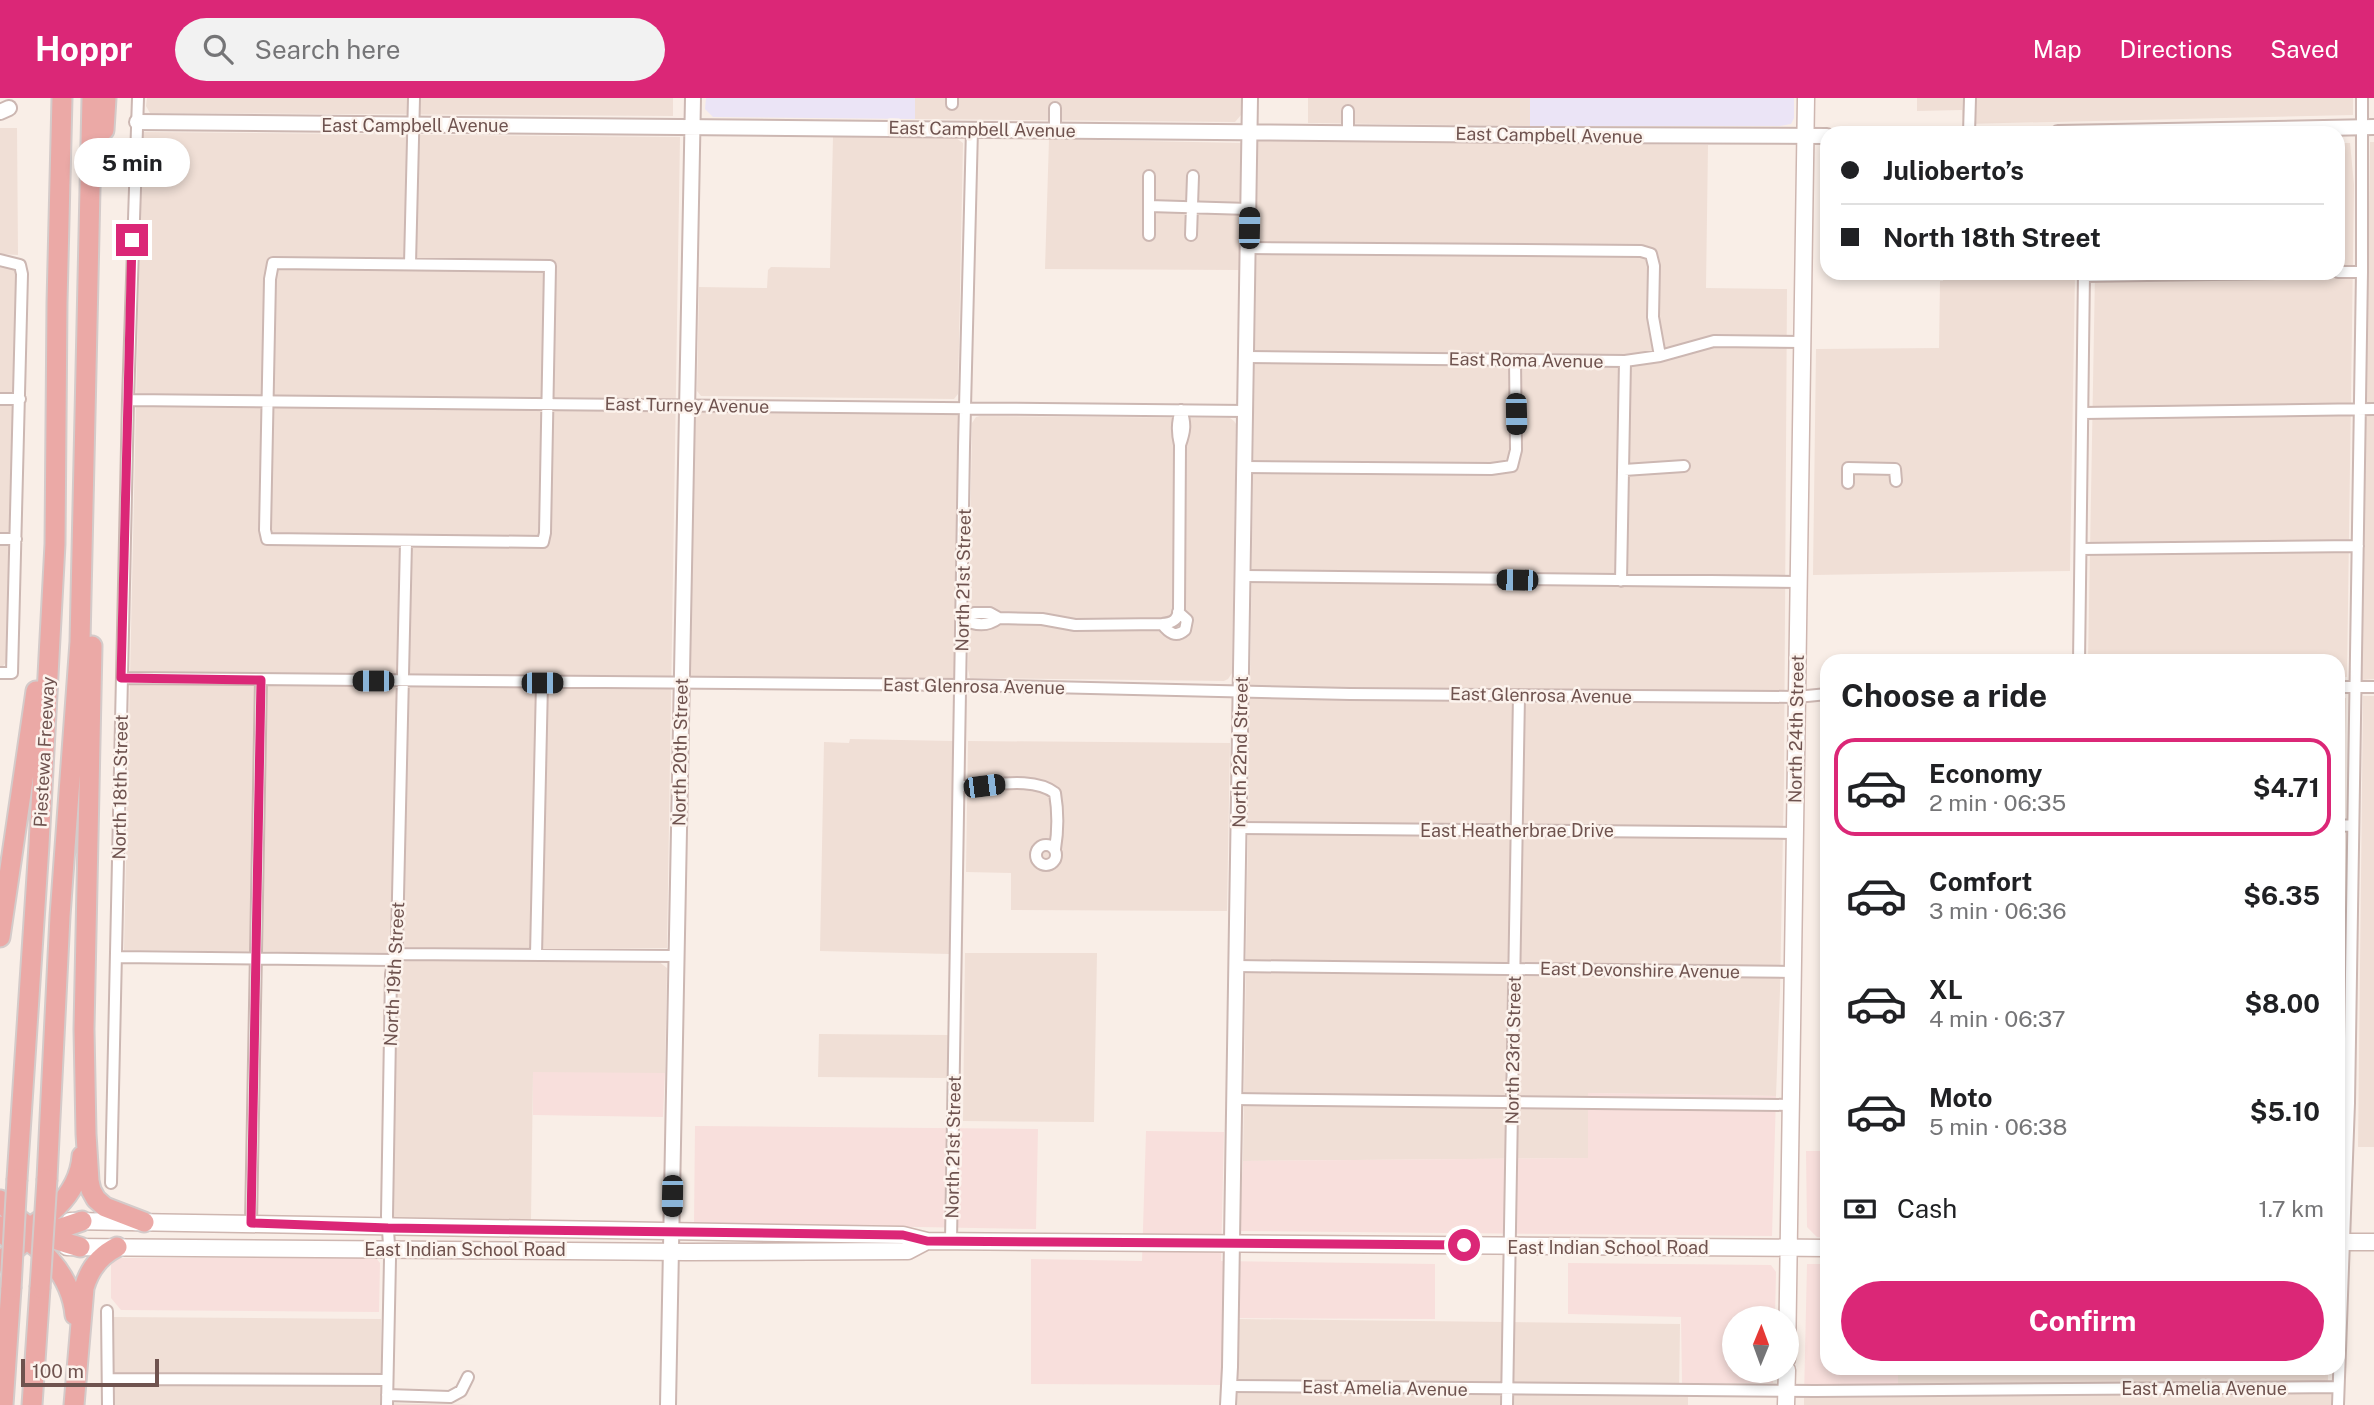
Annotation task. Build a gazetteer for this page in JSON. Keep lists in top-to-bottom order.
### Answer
{
  "streets": {
    "highway": ["Piestewa Freeway"],
    "main road": ["North 24th Street", "East Indian School Road"],
    "street": [
      "East Campbell Avenue",
      "East Roma Avenue",
      "East Turney Avenue",
      "North 21st Street",
      "East Glenrosa Avenue",
      "North 20th Street",
      "North 22nd Street",
      "North 18th Street",
      "East Heatherbrae Drive",
      "East Devonshire Avenue",
      "North 19th Street",
      "North 23rd Street",
      "East Amelia Avenue"
    ]
  },
  "crossings": [
    ["East Campbell Avenue", "North 21st Street"],
    ["East Campbell Avenue", "North 24th Street"],
    ["East Campbell Avenue", "North 20th Street"],
    ["East Campbell Avenue", "North 22nd Street"],
    ["East Campbell Avenue", "North 18th Street"],
    ["East Roma Avenue", "North 24th Street"],
    ["East Roma Avenue", "North 22nd Street"],
    ["East Turney Avenue", "North 21st Street"],
    ["East Turney Avenue", "North 20th Street"],
    ["East Turney Avenue", "North 22nd Street"],
    ["East Turney Avenue", "North 18th Street"],
    ["North 21st Street", "East Glenrosa Avenue"],
    ["North 21st Street", "East Indian School Road"],
    ["East Glenrosa Avenue", "North 24th Street"],
    ["East Glenrosa Avenue", "North 20th Street"],
    ["East Glenrosa Avenue", "North 22nd Street"],
    ["East Glenrosa Avenue", "North 18th Street"],
    ["East Glenrosa Avenue", "North 19th Street"],
    ["East Glenrosa Avenue", "North 23rd Street"],
    ["North 24th Street", "East Heatherbrae Drive"],
    ["North 24th Street", "East Devonshire Avenue"],
    ["North 24th Street", "East Indian School Road"],
    ["North 20th Street", "East Indian School Road"],
    ["North 22nd Street", "East Heatherbrae Drive"],
    ["North 22nd Street", "East Devonshire Avenue"],
    ["North 22nd Street", "East Indian School Road"],
    ["North 22nd Street", "East Amelia Avenue"],
    ["East Heatherbrae Drive", "North 23rd Street"],
    ["East Devonshire Avenue", "North 23rd Street"],
    ["North 19th Street", "East Indian School Road"],
    ["North 23rd Street", "East Indian School Road"],
    ["North 23rd Street", "East Amelia Avenue"]
  ],
  "scale_bar": "100 m",
  "north": "top",
  "page": {
    "header": "Hoppr",
    "search": "Search here",
    "nav": ["Map", "Directions", "Saved"],
    "banner": ["Julioberto’s", "North 18th Street"],
    "bubble": "5 min",
    "heading": "Choose a ride",
    "list": [
      {
        "name": "Economy",
        "note": "2 min · 06:35",
        "value": "$4.71"
      },
      {
        "name": "Comfort",
        "note": "3 min · 06:36",
        "value": "$6.35"
      },
      {
        "name": "XL",
        "note": "4 min · 06:37",
        "value": "$8.00"
      },
      {
        "name": "Moto",
        "note": "5 min · 06:38",
        "value": "$5.10"
      }
    ],
    "pay": ["Cash", "1.7 km"],
    "buttons": "Confirm",
    "scale": "100 m"
  }
}
